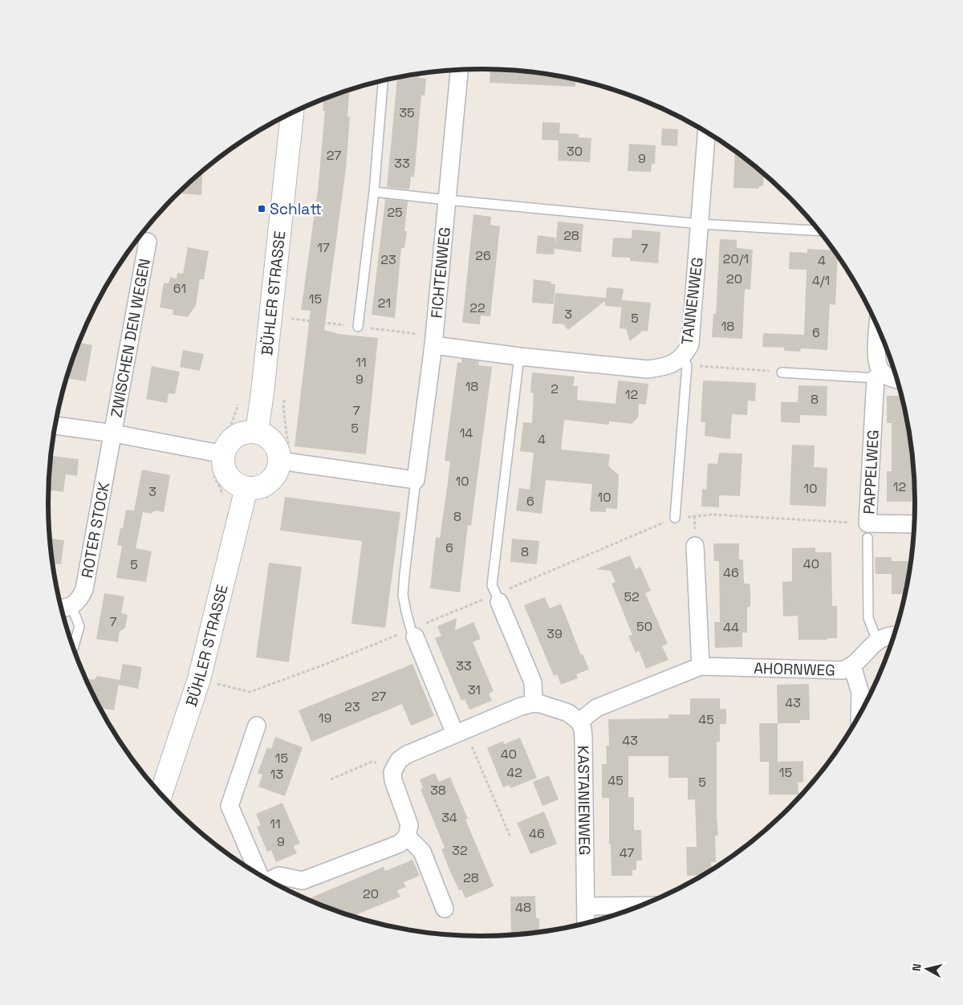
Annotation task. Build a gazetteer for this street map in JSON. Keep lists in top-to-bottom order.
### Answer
{
  "streets": {
    "street": [
      "FICHTENWEG",
      "BÜHLER STRASSE",
      "TANNENWEG",
      "ZWISCHEN DEN WEGEN",
      "PAPPELWEG",
      "ROTER STOCK",
      "AHORNWEG",
      "KASTANIENWEG"
    ]
  },
  "crossings": [
    ["FICHTENWEG", "TANNENWEG"],
    ["BÜHLER STRASSE", "ZWISCHEN DEN WEGEN"],
    ["ZWISCHEN DEN WEGEN", "ROTER STOCK"],
    ["AHORNWEG", "KASTANIENWEG"]
  ],
  "places": {
    "transit": ["Schlatt"]
  },
  "house_numbers": [
    "35",
    "30",
    "27",
    "9",
    "33",
    "25",
    "28",
    "17",
    "7",
    "26",
    "20/1",
    "23",
    "4",
    "20",
    "4/1",
    "61",
    "15",
    "21",
    "22",
    "3",
    "5",
    "18",
    "6",
    "11",
    "9",
    "18",
    "2",
    "12",
    "8",
    "7",
    "5",
    "14",
    "4",
    "10",
    "12",
    "10",
    "3",
    "10",
    "6",
    "8",
    "6",
    "8",
    "40",
    "5",
    "46",
    "52",
    "7",
    "50",
    "44",
    "39",
    "33",
    "31",
    "27",
    "43",
    "23",
    "19",
    "45",
    "43",
    "40",
    "15",
    "42",
    "15",
    "13",
    "45",
    "5",
    "38",
    "34",
    "11",
    "46",
    "9",
    "32",
    "47",
    "28",
    "20",
    "48"
  ],
  "north": "left"
}
